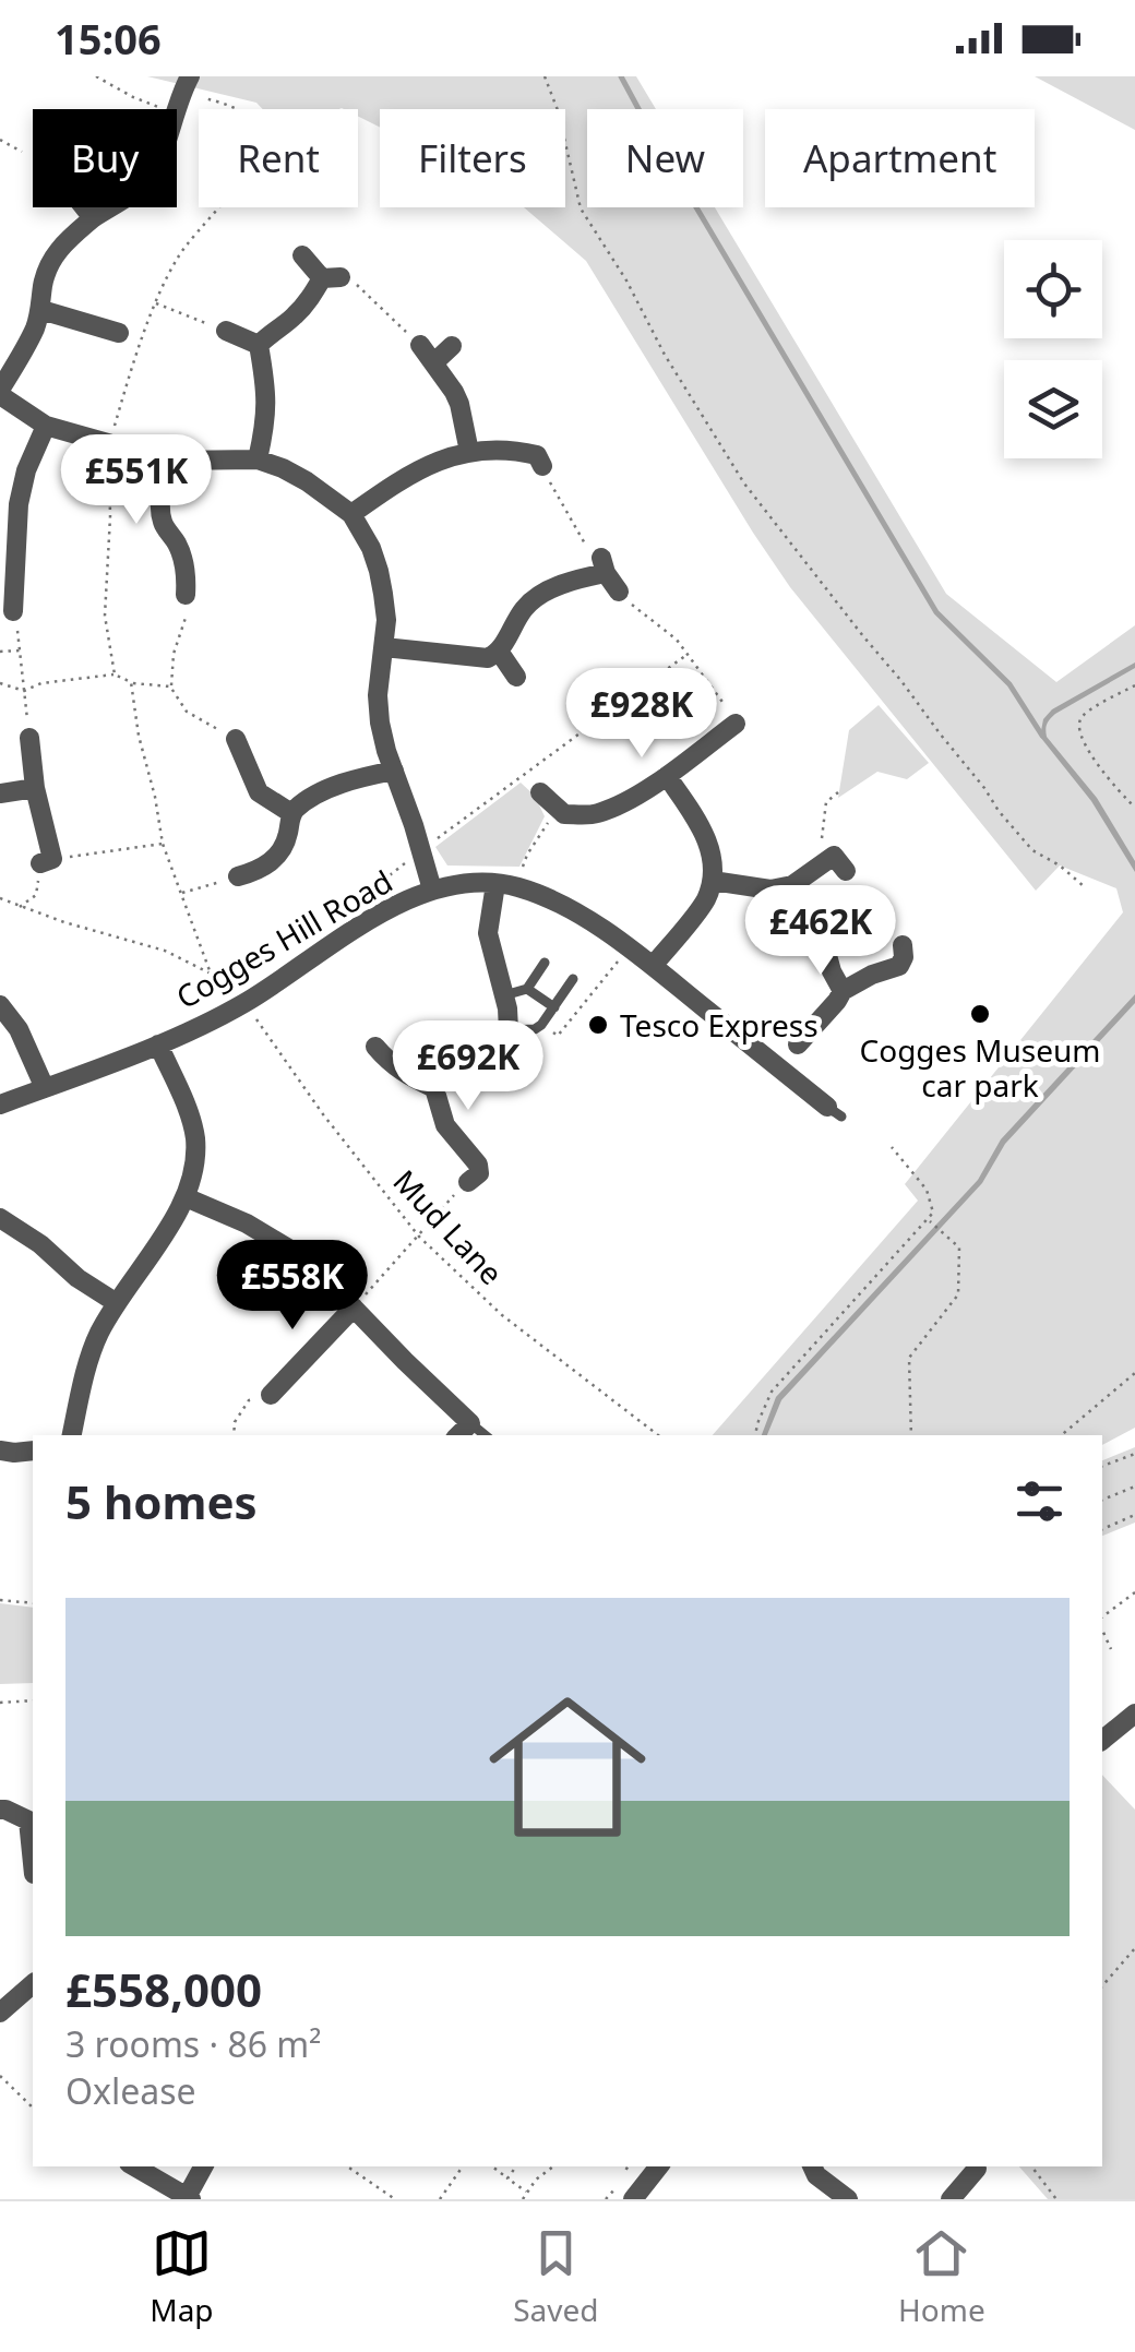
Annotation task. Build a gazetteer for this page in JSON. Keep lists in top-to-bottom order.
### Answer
{
  "streets": {
    "street": ["Cogges Hill Road"],
    "path": ["Mud Lane"]
  },
  "crossings": [
    ["Cogges Hill Road", "Mud Lane"]
  ],
  "places": ["Cogges Museum car park", "Tesco Express"],
  "page": {
    "status": "15:06",
    "chip": [
      "Buy",
      "Rent",
      "Filters",
      "New",
      "Apartment"
    ],
    "price": [
      "£551K",
      "£928K",
      "£462K",
      "£692K",
      "£558K"
    ],
    "heading": "5 homes",
    "list": [
      {
        "name": "£558,000",
        "note": "3 rooms · 86 m² · Oxlease"
      }
    ],
    "tabs": ["Map", "Saved", "Home"]
  }
}
